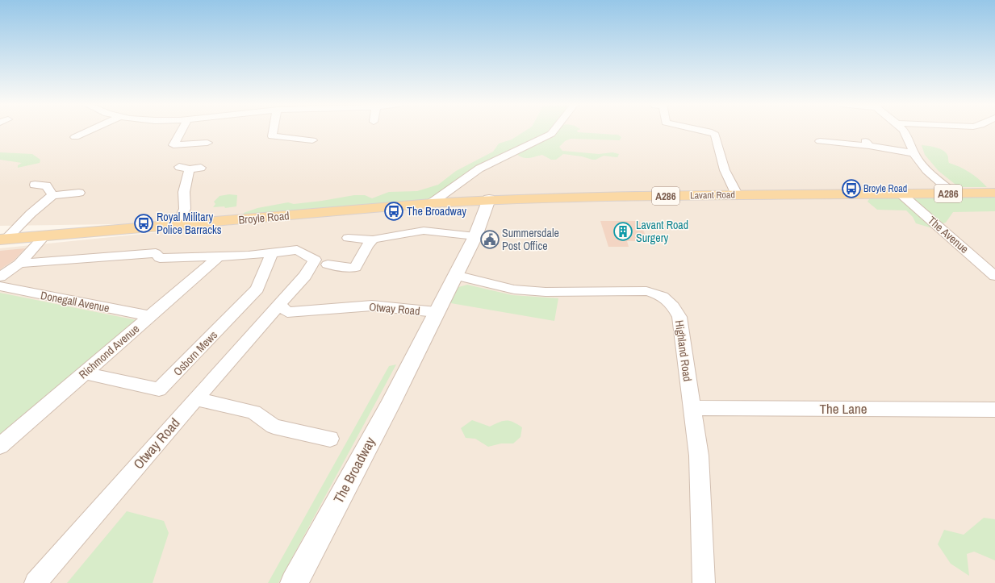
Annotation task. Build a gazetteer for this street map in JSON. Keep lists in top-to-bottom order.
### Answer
{
  "streets": {
    "main road": ["A286", "Lavant Road", "Broyle Road"],
    "street": [
      "The Avenue",
      "Donegall Avenue",
      "Otway Road",
      "Highland Road",
      "Richmond Avenue",
      "Osborn Mews",
      "The Lane",
      "The Broadway"
    ]
  },
  "crossings": [
    ["Lavant Road", "Broyle Road"],
    ["Lavant Road", "The Avenue"],
    ["Lavant Road", "The Broadway"],
    ["Donegall Avenue", "Richmond Avenue"],
    ["Otway Road", "Richmond Avenue"],
    ["Otway Road", "Osborn Mews"],
    ["Otway Road", "The Broadway"],
    ["Highland Road", "The Lane"],
    ["Highland Road", "The Broadway"],
    ["Richmond Avenue", "Osborn Mews"]
  ],
  "places": {
    "bus stop": ["Broyle Road", "The Broadway", "Royal Military Police Barracks"],
    "building": ["Lavant Road Surgery"],
    "public building": ["Summersdale Post Office"]
  }
}
